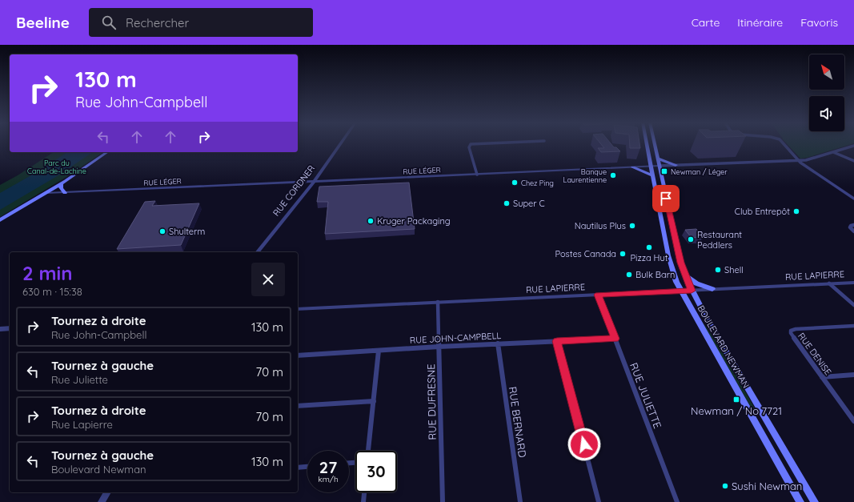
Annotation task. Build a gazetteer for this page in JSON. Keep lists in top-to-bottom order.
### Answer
{
  "streets": {
    "main road": ["BOULEVARD NEWMAN"],
    "street": [
      "RUE LÉGER",
      "RUE CORDNER",
      "RUE LAPIERRE",
      "RUE JOHN-CAMPBELL",
      "RUE DENISE",
      "RUE JULIETTE",
      "RUE DUFRESNE",
      "RUE BERNARD"
    ]
  },
  "crossings": [
    ["RUE LÉGER", "RUE CORDNER"],
    ["RUE LÉGER", "BOULEVARD NEWMAN"],
    ["RUE LAPIERRE", "BOULEVARD NEWMAN"],
    ["RUE LAPIERRE", "RUE JULIETTE"],
    ["RUE LAPIERRE", "RUE DUFRESNE"],
    ["RUE JOHN-CAMPBELL", "RUE JULIETTE"],
    ["RUE JOHN-CAMPBELL", "RUE DUFRESNE"],
    ["RUE JOHN-CAMPBELL", "RUE BERNARD"]
  ],
  "parks": ["Parc du Canal-de-Lachine"],
  "places": {
    "transit": ["Newman / Léger", "Newman / No 7721"],
    "other": [
      "Banque Laurentienne",
      "Chez Ping",
      "Super C",
      "Club Entrepôt",
      "Kruger Packaging",
      "Nautilus Plus",
      "Shulterm",
      "Restaurant Peddlers",
      "Pizza Hut",
      "Postes Canada",
      "Shell",
      "Bulk Barn",
      "Sushi Newman"
    ]
  },
  "north": "top left",
  "page": {
    "header": "Beeline",
    "search": "Rechercher",
    "nav": ["Carte", "Itinéraire", "Favoris"],
    "turn": ["130 m", "Rue John-Campbell"],
    "heading": ["2 min", "630 m · 15:38"],
    "list": [
      {
        "name": "Tournez à droite",
        "note": "Rue John-Campbell",
        "value": "130 m"
      },
      {
        "name": "Tournez à gauche",
        "note": "Rue Juliette",
        "value": "70 m"
      },
      {
        "name": "Tournez à droite",
        "note": "Rue Lapierre",
        "value": "70 m"
      },
      {
        "name": "Tournez à gauche",
        "note": "Boulevard Newman",
        "value": "130 m"
      }
    ],
    "speed": "27 km/h",
    "limit": "30"
  }
}
